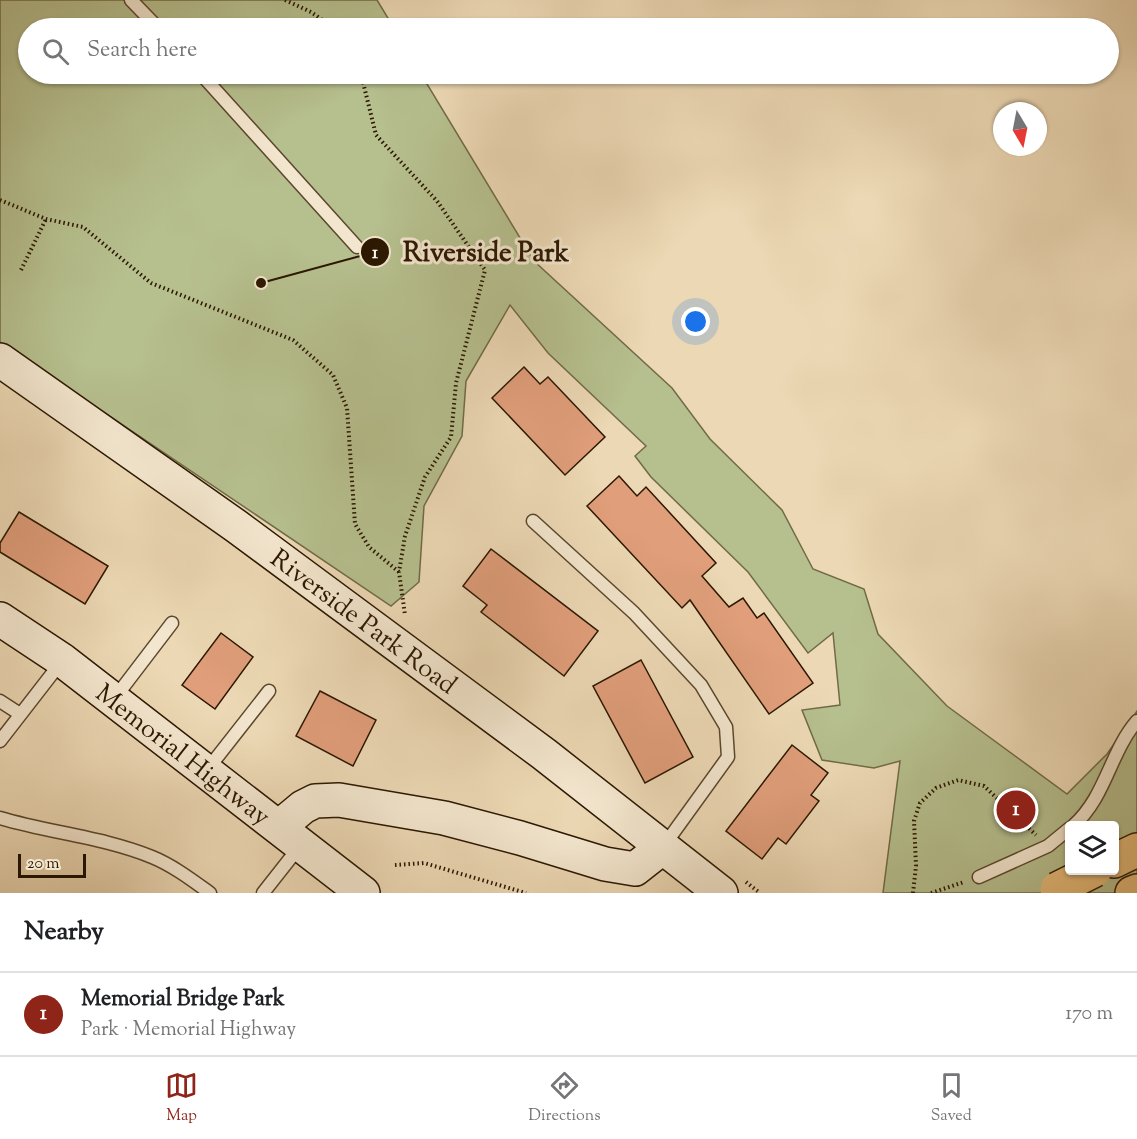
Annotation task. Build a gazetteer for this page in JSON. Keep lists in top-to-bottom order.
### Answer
{
  "streets": {
    "main road": ["Riverside Park Road", "Memorial Highway"]
  },
  "places": ["Riverside Park"],
  "scale_bar": "20 m",
  "north": "bottom",
  "page": {
    "search": "Search here",
    "pins": "1",
    "scale": "20 m",
    "heading": "Nearby",
    "list": [
      {
        "mark": "1",
        "name": "Memorial Bridge Park",
        "note": "Park · Memorial Highway",
        "value": "170 m"
      }
    ],
    "nav": ["Map", "Directions", "Saved"]
  }
}
